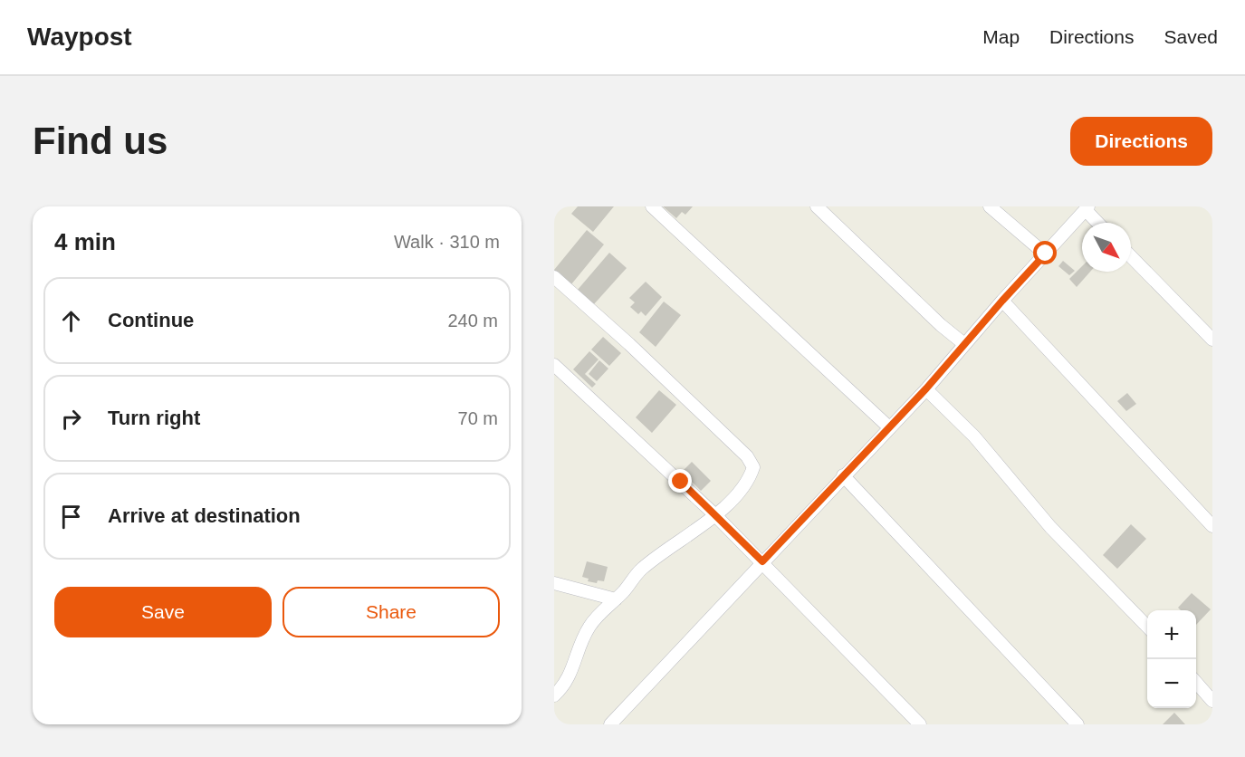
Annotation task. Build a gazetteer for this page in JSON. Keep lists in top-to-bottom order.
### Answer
{
  "north": "bottom right",
  "page": {
    "header": "Waypost",
    "nav": ["Map", "Directions", "Saved"],
    "buttons": [
      "Directions",
      ["Save", "Share"]
    ],
    "title": "Find us",
    "heading": ["4 min", "Walk · 310 m"],
    "list": [
      ["Continue", "240 m"],
      ["Turn right", "70 m"],
      "Arrive at destination"
    ],
    "map_buttons": ["+", "−"]
  }
}
